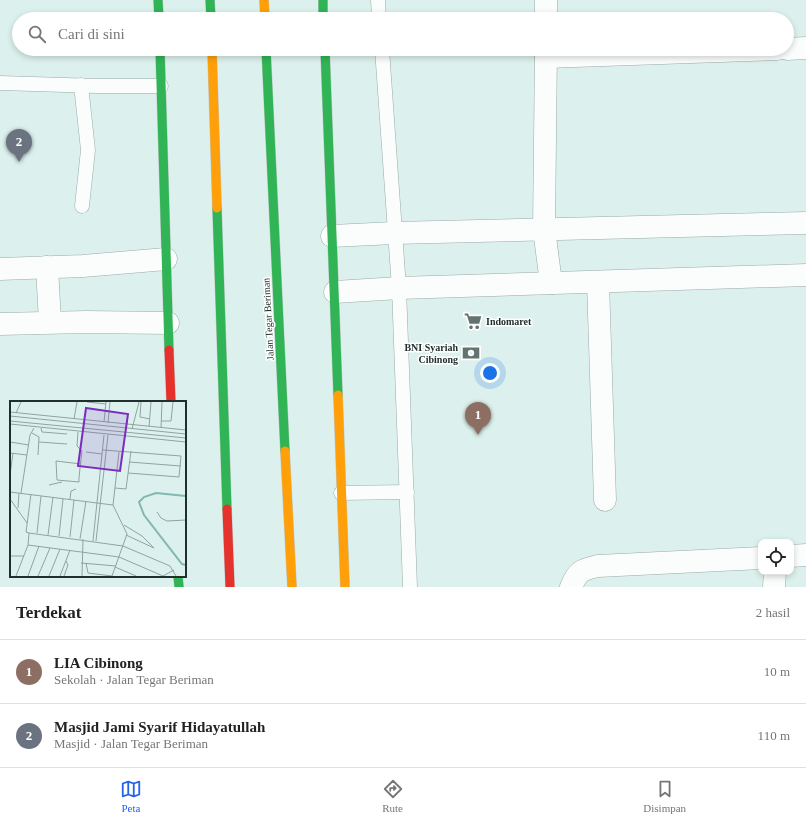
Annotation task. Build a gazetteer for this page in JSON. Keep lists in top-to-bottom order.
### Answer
{
  "streets": {
    "main road": ["Jalan Tegar Beriman"]
  },
  "places": {
    "supermarket": ["Indomaret"],
    "bank": ["BNI Syariah Cibinong"]
  },
  "page": {
    "search": "Cari di sini",
    "pins": ["2", "1"],
    "heading": ["Terdekat", "2 hasil"],
    "list": [
      {
        "mark": "1",
        "name": "LIA Cibinong",
        "note": "Sekolah · Jalan Tegar Beriman",
        "value": "10 m"
      },
      {
        "mark": "2",
        "name": "Masjid Jami Syarif Hidayatullah",
        "note": "Masjid · Jalan Tegar Beriman",
        "value": "110 m"
      }
    ],
    "nav": ["Peta", "Rute", "Disimpan"]
  }
}
